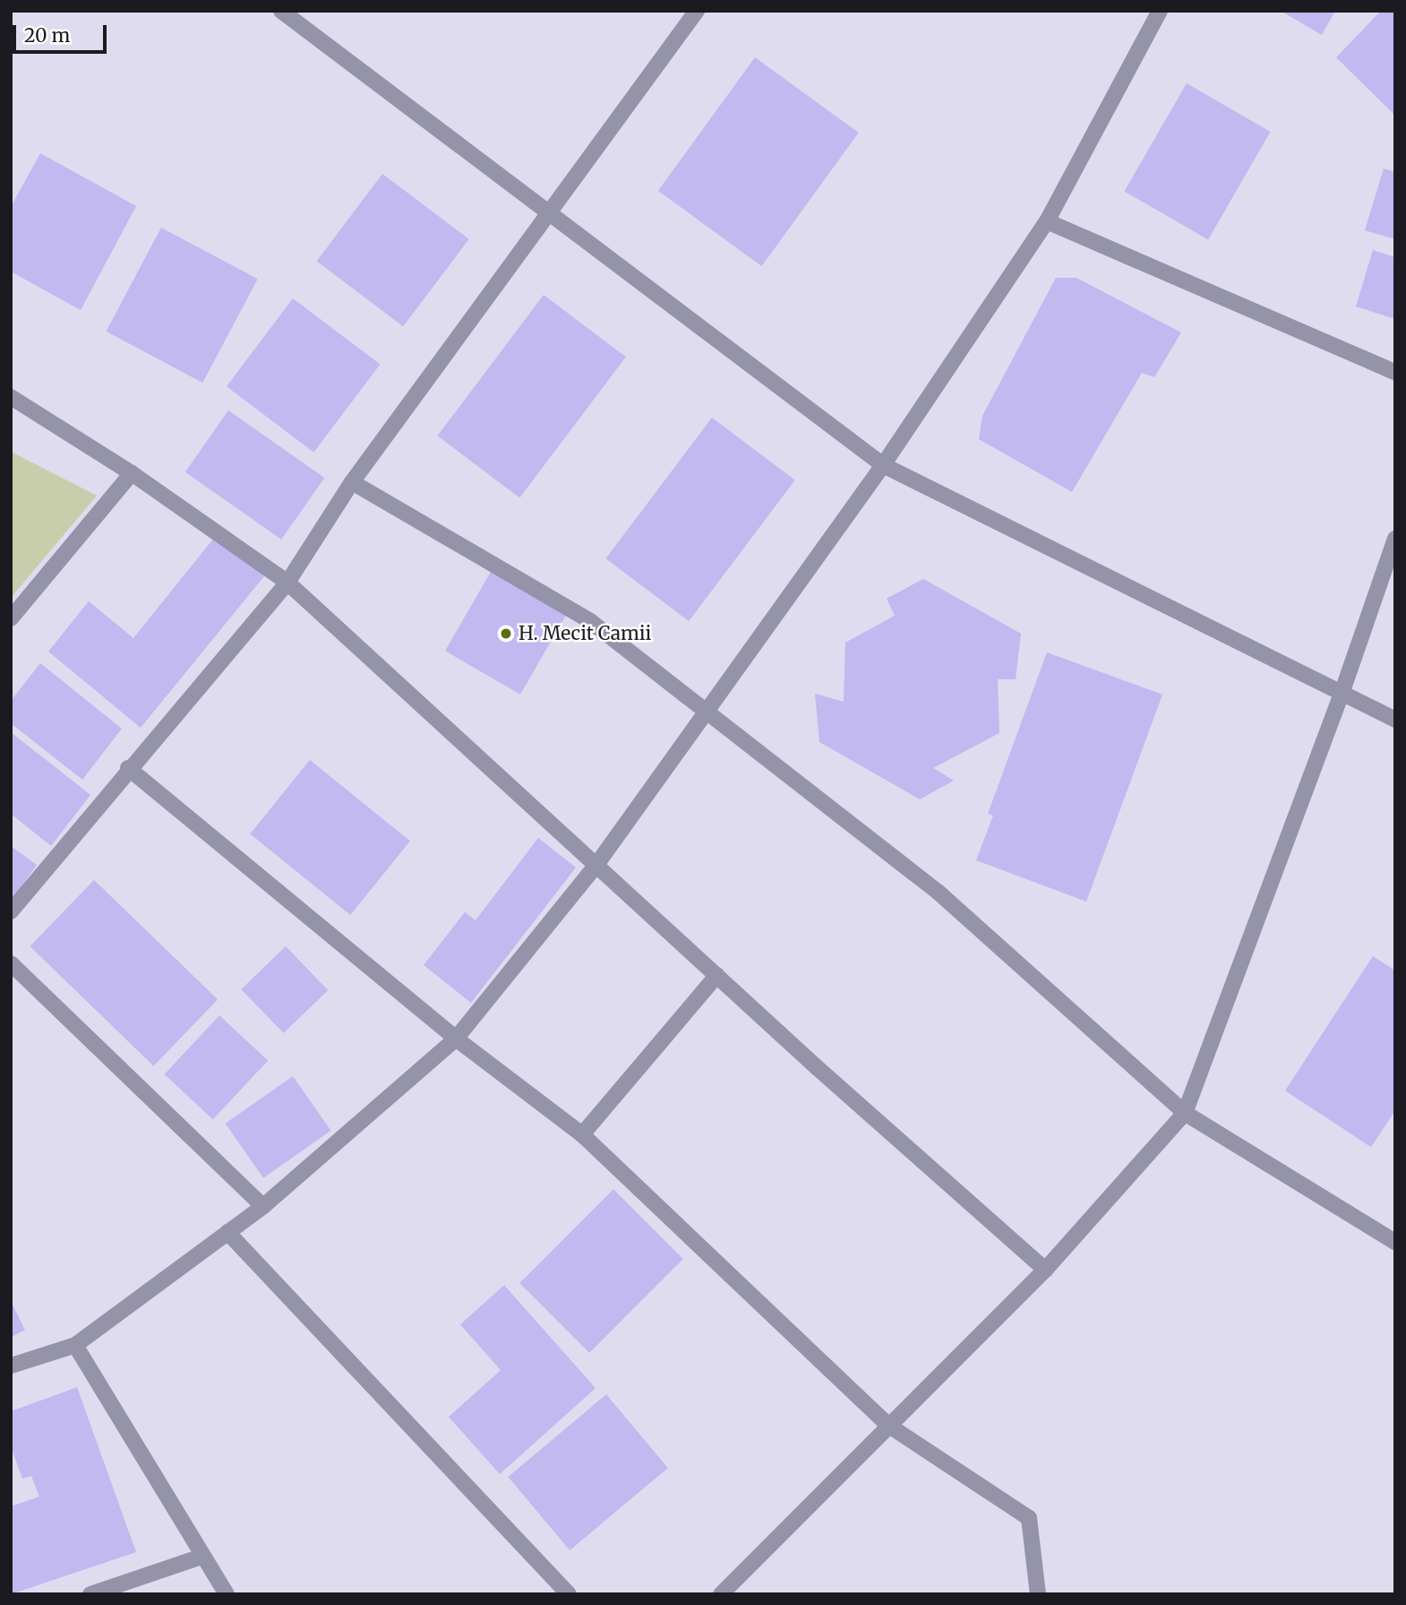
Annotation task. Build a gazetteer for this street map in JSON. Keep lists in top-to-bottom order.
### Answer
{
  "places": ["H. Mecit Camii"],
  "scale_bar": "20 m"
}
